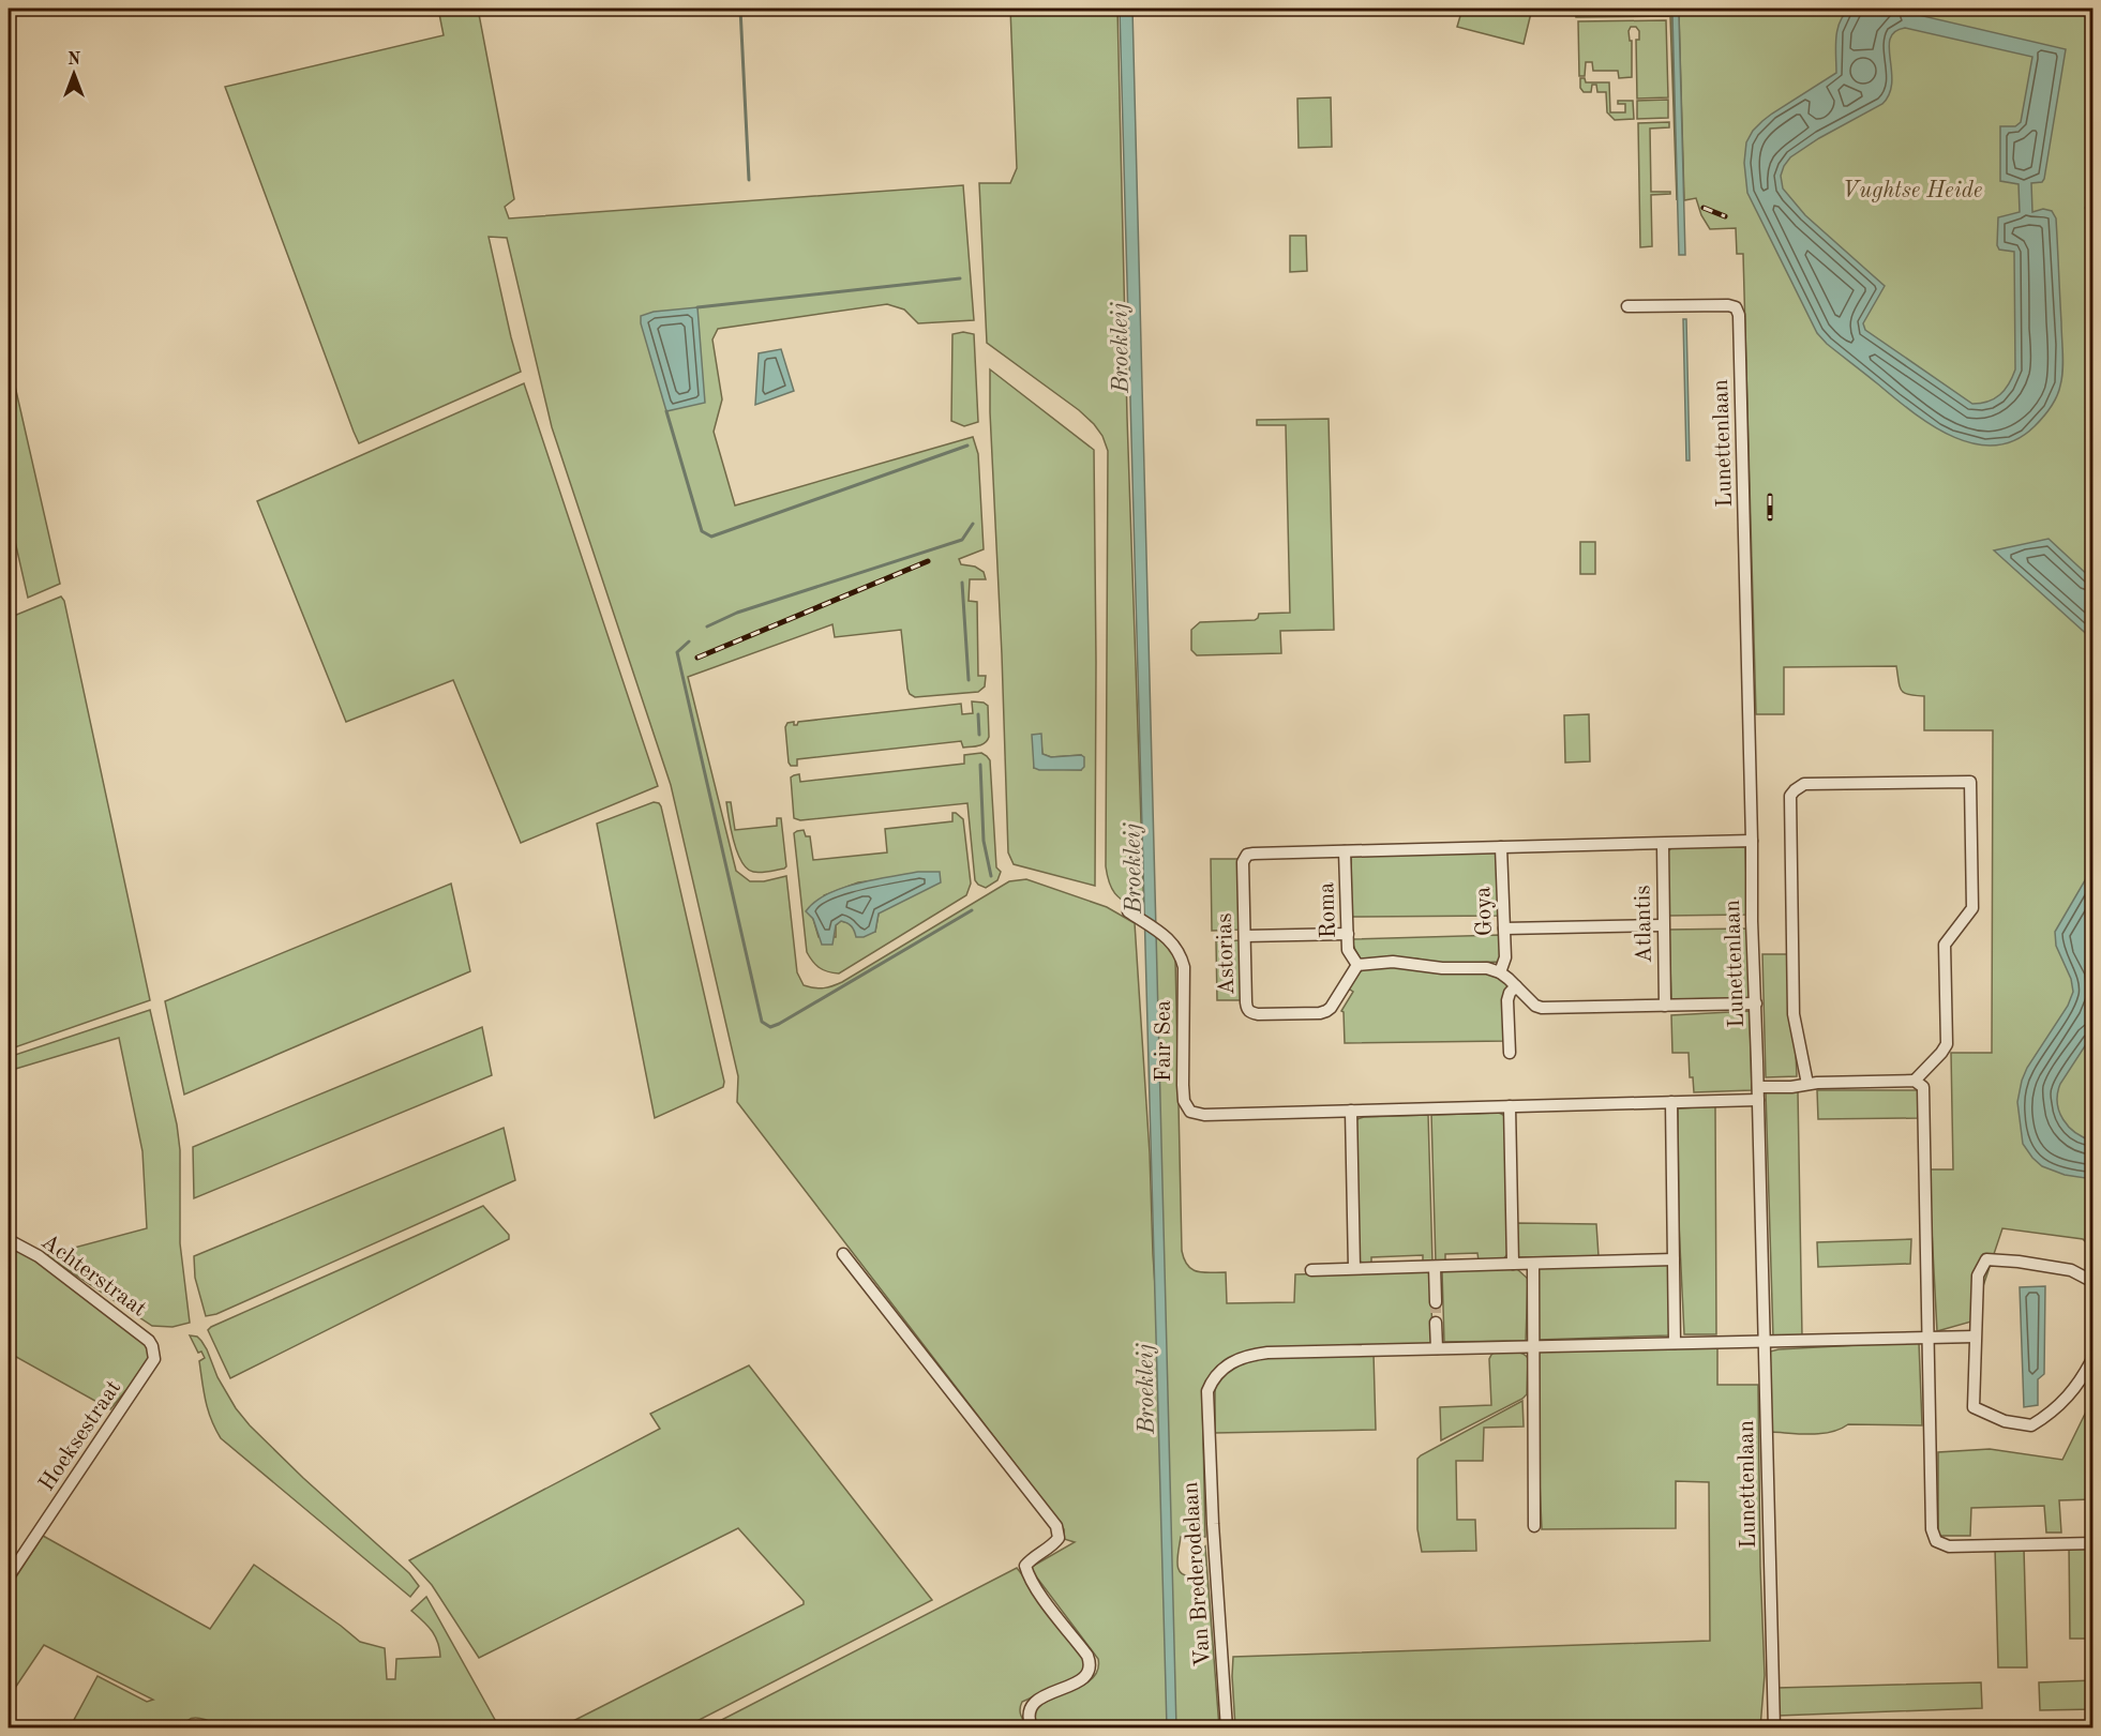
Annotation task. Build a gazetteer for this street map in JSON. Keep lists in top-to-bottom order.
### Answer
{
  "streets": {
    "street": [
      "Lunettenlaan",
      "Roma",
      "Goya",
      "Atlantis",
      "Astorias",
      "Fair Sea",
      "Achterstraat",
      "Hoeksestraat",
      "Van Brederodelaan"
    ]
  },
  "crossings": [
    ["Lunettenlaan", "Astorias"],
    ["Lunettenlaan", "Van Brederodelaan"],
    ["Roma", "Astorias"],
    ["Goya", "Astorias"],
    ["Atlantis", "Astorias"],
    ["Achterstraat", "Hoeksestraat"]
  ],
  "water": ["Broekleij"],
  "parks": ["Vughtse Heide"],
  "north": "top"
}
